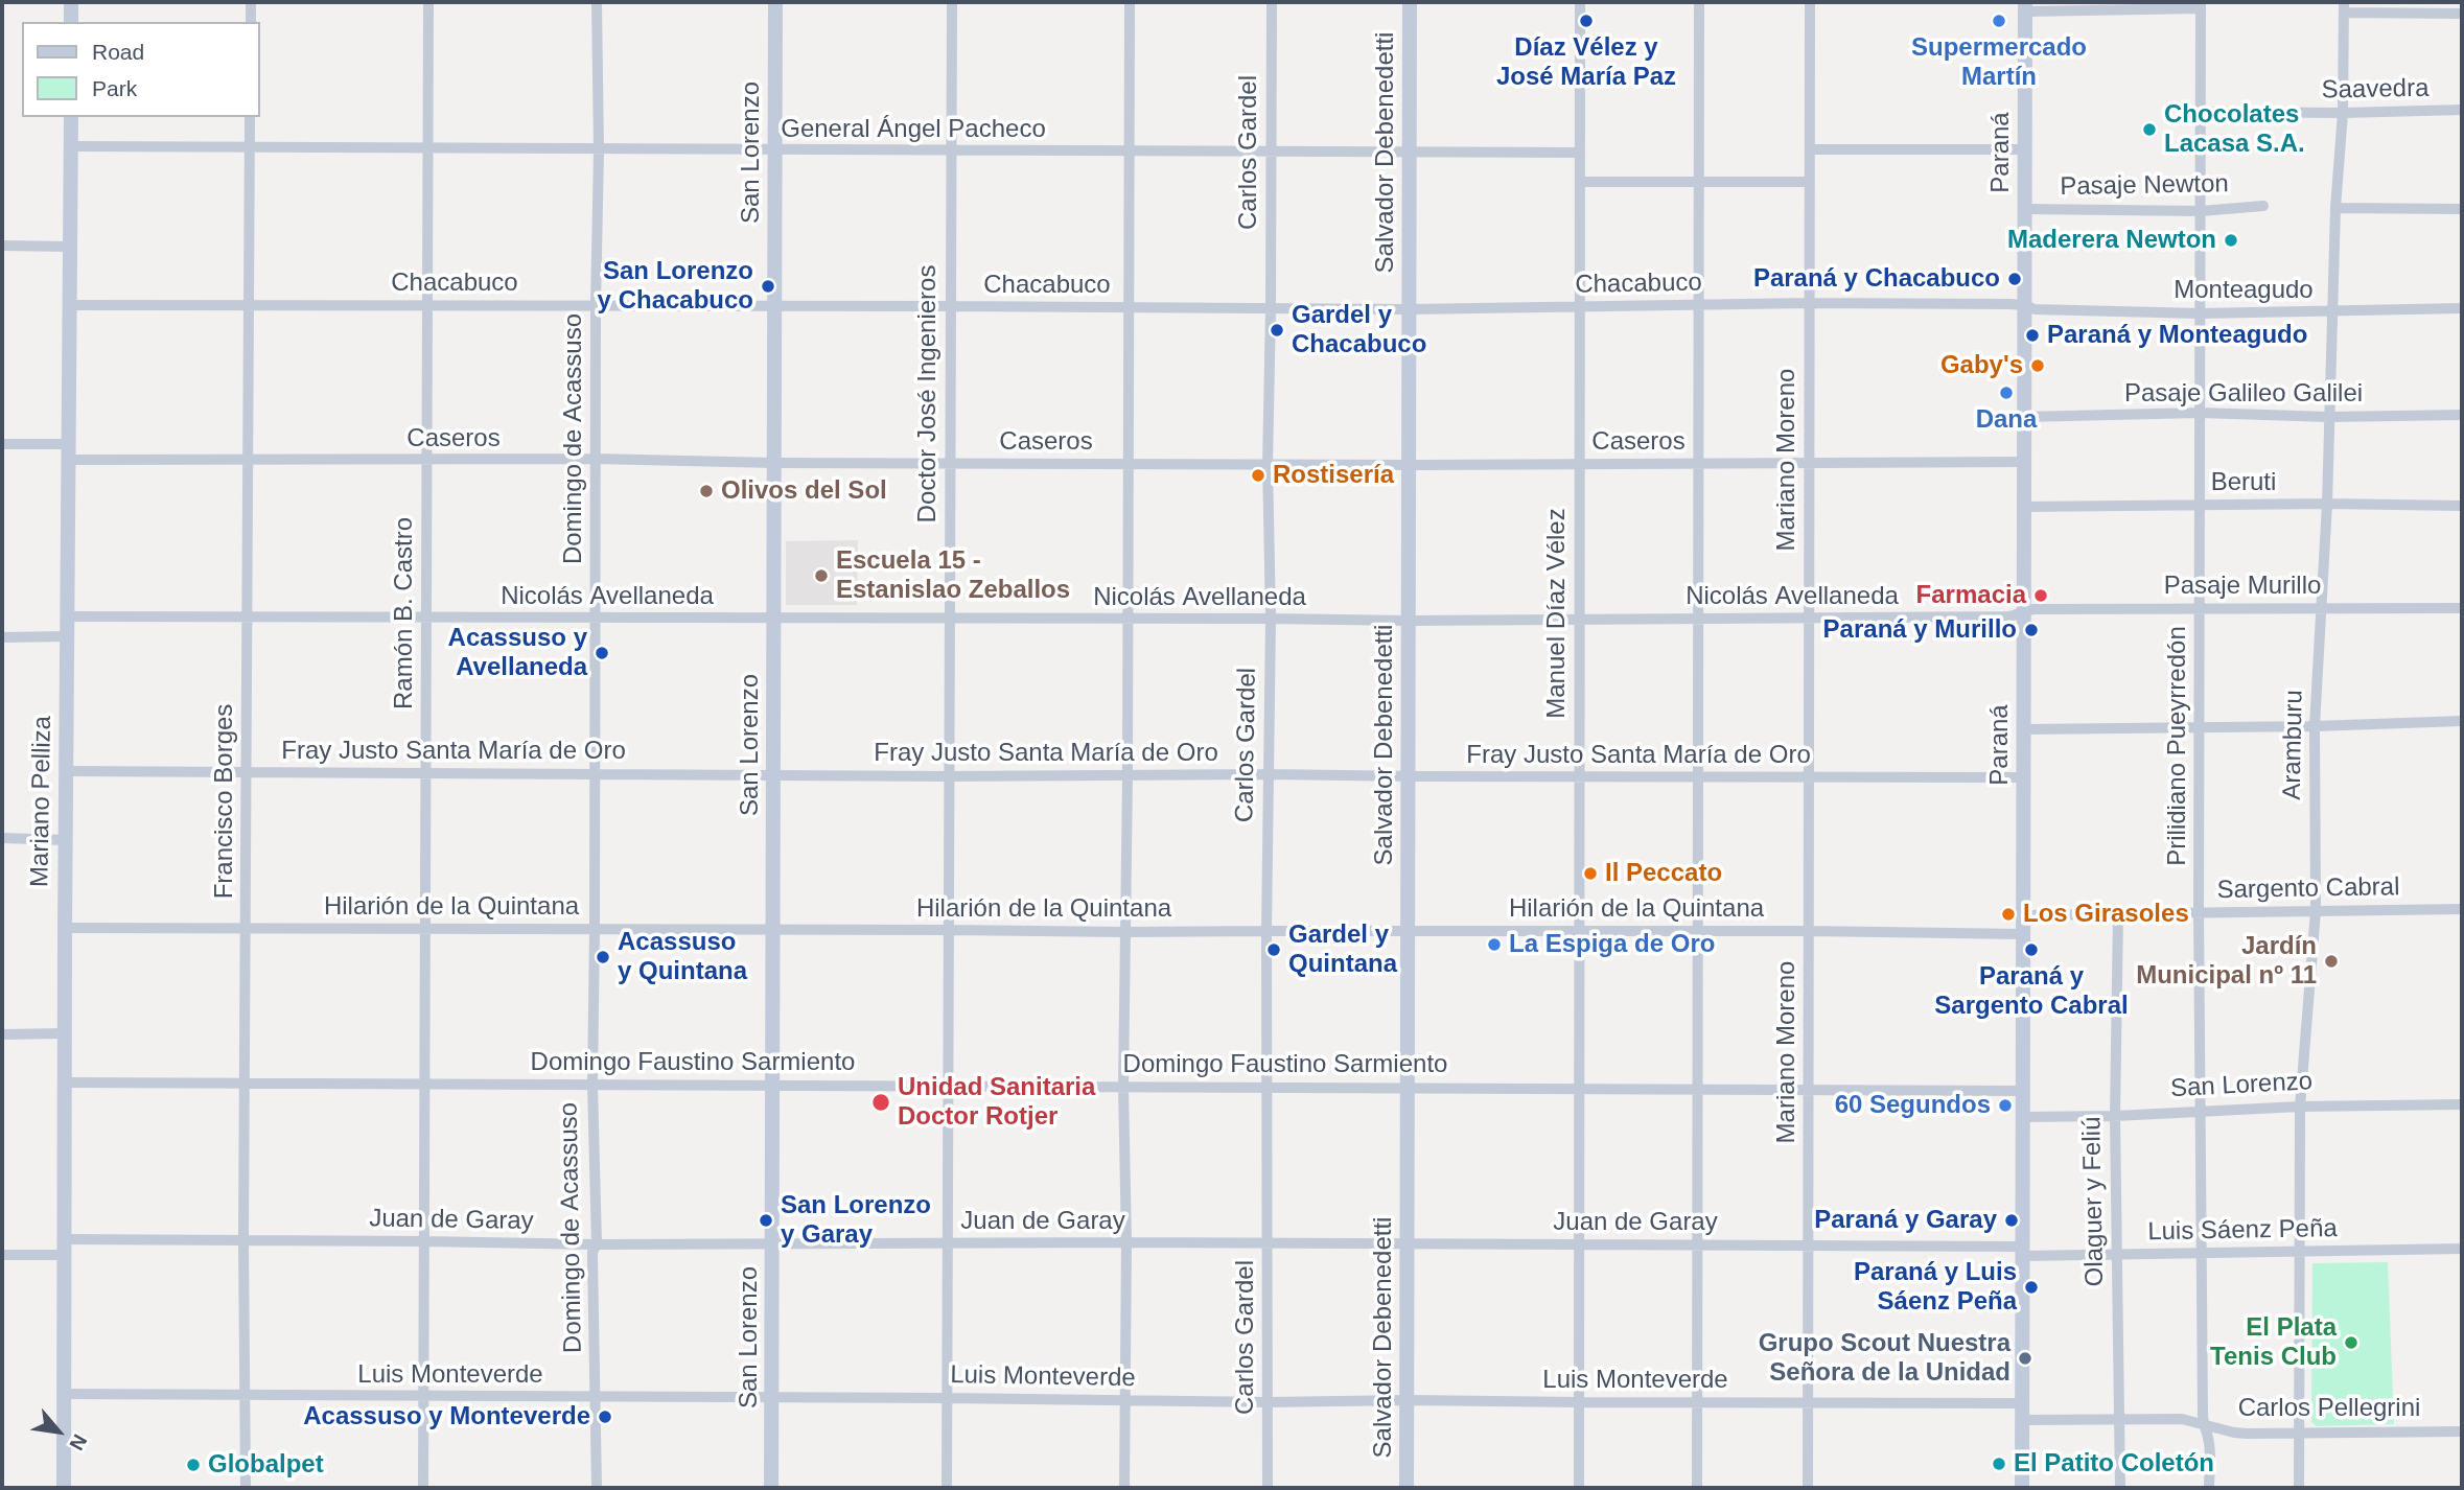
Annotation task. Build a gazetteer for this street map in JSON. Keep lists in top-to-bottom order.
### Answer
{
  "streets": {
    "street": [
      "Saavedra",
      "General Ángel Pacheco",
      "San Lorenzo",
      "Carlos Gardel",
      "Salvador Debenedetti",
      "Paraná",
      "Pasaje Newton",
      "Chacabuco",
      "Monteagudo",
      "Doctor José Ingenieros",
      "Pasaje Galileo Galilei",
      "Caseros",
      "Domingo de Acassuso",
      "Mariano Moreno",
      "Beruti",
      "Pasaje Murillo",
      "Nicolás Avellaneda",
      "Ramón B. Castro",
      "Manuel Díaz Vélez",
      "Aramburu",
      "Prilidiano Pueyrredón",
      "Fray Justo Santa María de Oro",
      "Mariano Pelliza",
      "Francisco Borges",
      "Sargento Cabral",
      "Hilarión de la Quintana",
      "Domingo Faustino Sarmiento",
      "Olaguer y Feliú",
      "Juan de Garay",
      "Luis Sáenz Peña",
      "Luis Monteverde",
      "Carlos Pellegrini"
    ]
  },
  "crossings": [
    ["Saavedra", "Aramburu"],
    ["Saavedra", "Prilidiano Pueyrredón"],
    ["General Ángel Pacheco", "San Lorenzo"],
    ["General Ángel Pacheco", "Carlos Gardel"],
    ["General Ángel Pacheco", "Salvador Debenedetti"],
    ["General Ángel Pacheco", "Doctor José Ingenieros"],
    ["General Ángel Pacheco", "Domingo de Acassuso"],
    ["General Ángel Pacheco", "Ramón B. Castro"],
    ["General Ángel Pacheco", "Manuel Díaz Vélez"],
    ["General Ángel Pacheco", "Mariano Pelliza"],
    ["General Ángel Pacheco", "Francisco Borges"],
    ["San Lorenzo", "Paraná"],
    ["San Lorenzo", "Chacabuco"],
    ["San Lorenzo", "Caseros"],
    ["San Lorenzo", "Nicolás Avellaneda"],
    ["San Lorenzo", "Aramburu"],
    ["San Lorenzo", "Prilidiano Pueyrredón"],
    ["San Lorenzo", "Fray Justo Santa María de Oro"],
    ["San Lorenzo", "Hilarión de la Quintana"],
    ["San Lorenzo", "Domingo Faustino Sarmiento"],
    ["San Lorenzo", "Olaguer y Feliú"],
    ["San Lorenzo", "Juan de Garay"],
    ["San Lorenzo", "Luis Monteverde"],
    ["Carlos Gardel", "Chacabuco"],
    ["Carlos Gardel", "Caseros"],
    ["Carlos Gardel", "Nicolás Avellaneda"],
    ["Carlos Gardel", "Fray Justo Santa María de Oro"],
    ["Carlos Gardel", "Hilarión de la Quintana"],
    ["Carlos Gardel", "Domingo Faustino Sarmiento"],
    ["Carlos Gardel", "Juan de Garay"],
    ["Carlos Gardel", "Luis Monteverde"],
    ["Salvador Debenedetti", "Chacabuco"],
    ["Salvador Debenedetti", "Caseros"],
    ["Salvador Debenedetti", "Nicolás Avellaneda"],
    ["Salvador Debenedetti", "Fray Justo Santa María de Oro"],
    ["Salvador Debenedetti", "Hilarión de la Quintana"],
    ["Salvador Debenedetti", "Domingo Faustino Sarmiento"],
    ["Salvador Debenedetti", "Juan de Garay"],
    ["Salvador Debenedetti", "Luis Monteverde"],
    ["Paraná", "Pasaje Newton"],
    ["Paraná", "Chacabuco"],
    ["Paraná", "Monteagudo"],
    ["Paraná", "Pasaje Galileo Galilei"],
    ["Paraná", "Caseros"],
    ["Paraná", "Beruti"],
    ["Paraná", "Pasaje Murillo"],
    ["Paraná", "Nicolás Avellaneda"],
    ["Paraná", "Fray Justo Santa María de Oro"],
    ["Paraná", "Sargento Cabral"],
    ["Paraná", "Hilarión de la Quintana"],
    ["Paraná", "Domingo Faustino Sarmiento"],
    ["Paraná", "Juan de Garay"],
    ["Paraná", "Luis Sáenz Peña"],
    ["Paraná", "Luis Monteverde"],
    ["Paraná", "Carlos Pellegrini"],
    ["Pasaje Newton", "Prilidiano Pueyrredón"],
    ["Chacabuco", "Monteagudo"],
    ["Chacabuco", "Doctor José Ingenieros"],
    ["Chacabuco", "Domingo de Acassuso"],
    ["Chacabuco", "Mariano Moreno"],
    ["Chacabuco", "Ramón B. Castro"],
    ["Chacabuco", "Manuel Díaz Vélez"],
    ["Chacabuco", "Mariano Pelliza"],
    ["Chacabuco", "Francisco Borges"],
    ["Monteagudo", "Aramburu"],
    ["Monteagudo", "Prilidiano Pueyrredón"],
    ["Doctor José Ingenieros", "Caseros"],
    ["Doctor José Ingenieros", "Nicolás Avellaneda"],
    ["Doctor José Ingenieros", "Fray Justo Santa María de Oro"],
    ["Doctor José Ingenieros", "Hilarión de la Quintana"],
    ["Doctor José Ingenieros", "Domingo Faustino Sarmiento"],
    ["Doctor José Ingenieros", "Juan de Garay"],
    ["Doctor José Ingenieros", "Luis Monteverde"],
    ["Pasaje Galileo Galilei", "Aramburu"],
    ["Pasaje Galileo Galilei", "Prilidiano Pueyrredón"],
    ["Caseros", "Domingo de Acassuso"],
    ["Caseros", "Mariano Moreno"],
    ["Caseros", "Ramón B. Castro"],
    ["Caseros", "Manuel Díaz Vélez"],
    ["Caseros", "Mariano Pelliza"],
    ["Caseros", "Francisco Borges"],
    ["Domingo de Acassuso", "Nicolás Avellaneda"],
    ["Domingo de Acassuso", "Fray Justo Santa María de Oro"],
    ["Domingo de Acassuso", "Hilarión de la Quintana"],
    ["Domingo de Acassuso", "Domingo Faustino Sarmiento"],
    ["Domingo de Acassuso", "Juan de Garay"],
    ["Domingo de Acassuso", "Luis Monteverde"],
    ["Mariano Moreno", "Nicolás Avellaneda"],
    ["Mariano Moreno", "Fray Justo Santa María de Oro"],
    ["Mariano Moreno", "Hilarión de la Quintana"],
    ["Mariano Moreno", "Domingo Faustino Sarmiento"],
    ["Mariano Moreno", "Juan de Garay"],
    ["Mariano Moreno", "Luis Monteverde"],
    ["Beruti", "Aramburu"],
    ["Beruti", "Prilidiano Pueyrredón"],
    ["Pasaje Murillo", "Nicolás Avellaneda"],
    ["Pasaje Murillo", "Aramburu"],
    ["Pasaje Murillo", "Prilidiano Pueyrredón"],
    ["Nicolás Avellaneda", "Ramón B. Castro"],
    ["Nicolás Avellaneda", "Manuel Díaz Vélez"],
    ["Nicolás Avellaneda", "Mariano Pelliza"],
    ["Nicolás Avellaneda", "Francisco Borges"],
    ["Ramón B. Castro", "Fray Justo Santa María de Oro"],
    ["Ramón B. Castro", "Hilarión de la Quintana"],
    ["Ramón B. Castro", "Domingo Faustino Sarmiento"],
    ["Ramón B. Castro", "Juan de Garay"],
    ["Ramón B. Castro", "Luis Monteverde"],
    ["Manuel Díaz Vélez", "Fray Justo Santa María de Oro"],
    ["Manuel Díaz Vélez", "Hilarión de la Quintana"],
    ["Manuel Díaz Vélez", "Domingo Faustino Sarmiento"],
    ["Manuel Díaz Vélez", "Juan de Garay"],
    ["Manuel Díaz Vélez", "Luis Monteverde"],
    ["Aramburu", "Sargento Cabral"],
    ["Aramburu", "Luis Sáenz Peña"],
    ["Aramburu", "Carlos Pellegrini"],
    ["Prilidiano Pueyrredón", "Sargento Cabral"],
    ["Prilidiano Pueyrredón", "Luis Sáenz Peña"],
    ["Prilidiano Pueyrredón", "Carlos Pellegrini"],
    ["Fray Justo Santa María de Oro", "Mariano Pelliza"],
    ["Fray Justo Santa María de Oro", "Francisco Borges"],
    ["Mariano Pelliza", "Hilarión de la Quintana"],
    ["Mariano Pelliza", "Domingo Faustino Sarmiento"],
    ["Mariano Pelliza", "Juan de Garay"],
    ["Mariano Pelliza", "Luis Monteverde"],
    ["Francisco Borges", "Hilarión de la Quintana"],
    ["Francisco Borges", "Domingo Faustino Sarmiento"],
    ["Francisco Borges", "Juan de Garay"],
    ["Francisco Borges", "Luis Monteverde"],
    ["Sargento Cabral", "Olaguer y Feliú"],
    ["Olaguer y Feliú", "Luis Sáenz Peña"],
    ["Olaguer y Feliú", "Carlos Pellegrini"],
    ["Juan de Garay", "Luis Sáenz Peña"]
  ],
  "places": [
    "Díaz Vélez y José María Paz",
    "Supermercado Martín",
    "Chocolates Lacasa S.A.",
    "Maderera Newton",
    "Paraná y Chacabuco",
    "San Lorenzo y Chacabuco",
    "Gardel y Chacabuco",
    "Paraná y Monteagudo",
    "Gaby's",
    "Dana",
    "Rostisería",
    "Olivos del Sol",
    "Escuela 15 - Estanislao Zeballos",
    "Farmacia",
    "Paraná y Murillo",
    "Acassuso y Avellaneda",
    "Il Peccato",
    "Los Girasoles",
    "La Espiga de Oro",
    "Gardel y Quintana",
    "Paraná y Sargento Cabral",
    "Acassuso y Quintana",
    "Jardín Municipal nº 11",
    "Unidad Sanitaria Doctor Rotjer",
    "60 Segundos",
    "San Lorenzo y Garay",
    "Paraná y Garay",
    "Paraná y Luis Sáenz Peña",
    "El Plata Tenis Club",
    "Grupo Scout Nuestra Señora de la Unidad",
    "Acassuso y Monteverde",
    "El Patito Coletón",
    "Globalpet"
  ],
  "legend": ["Road", "Park"],
  "north": "bottom right"
}
